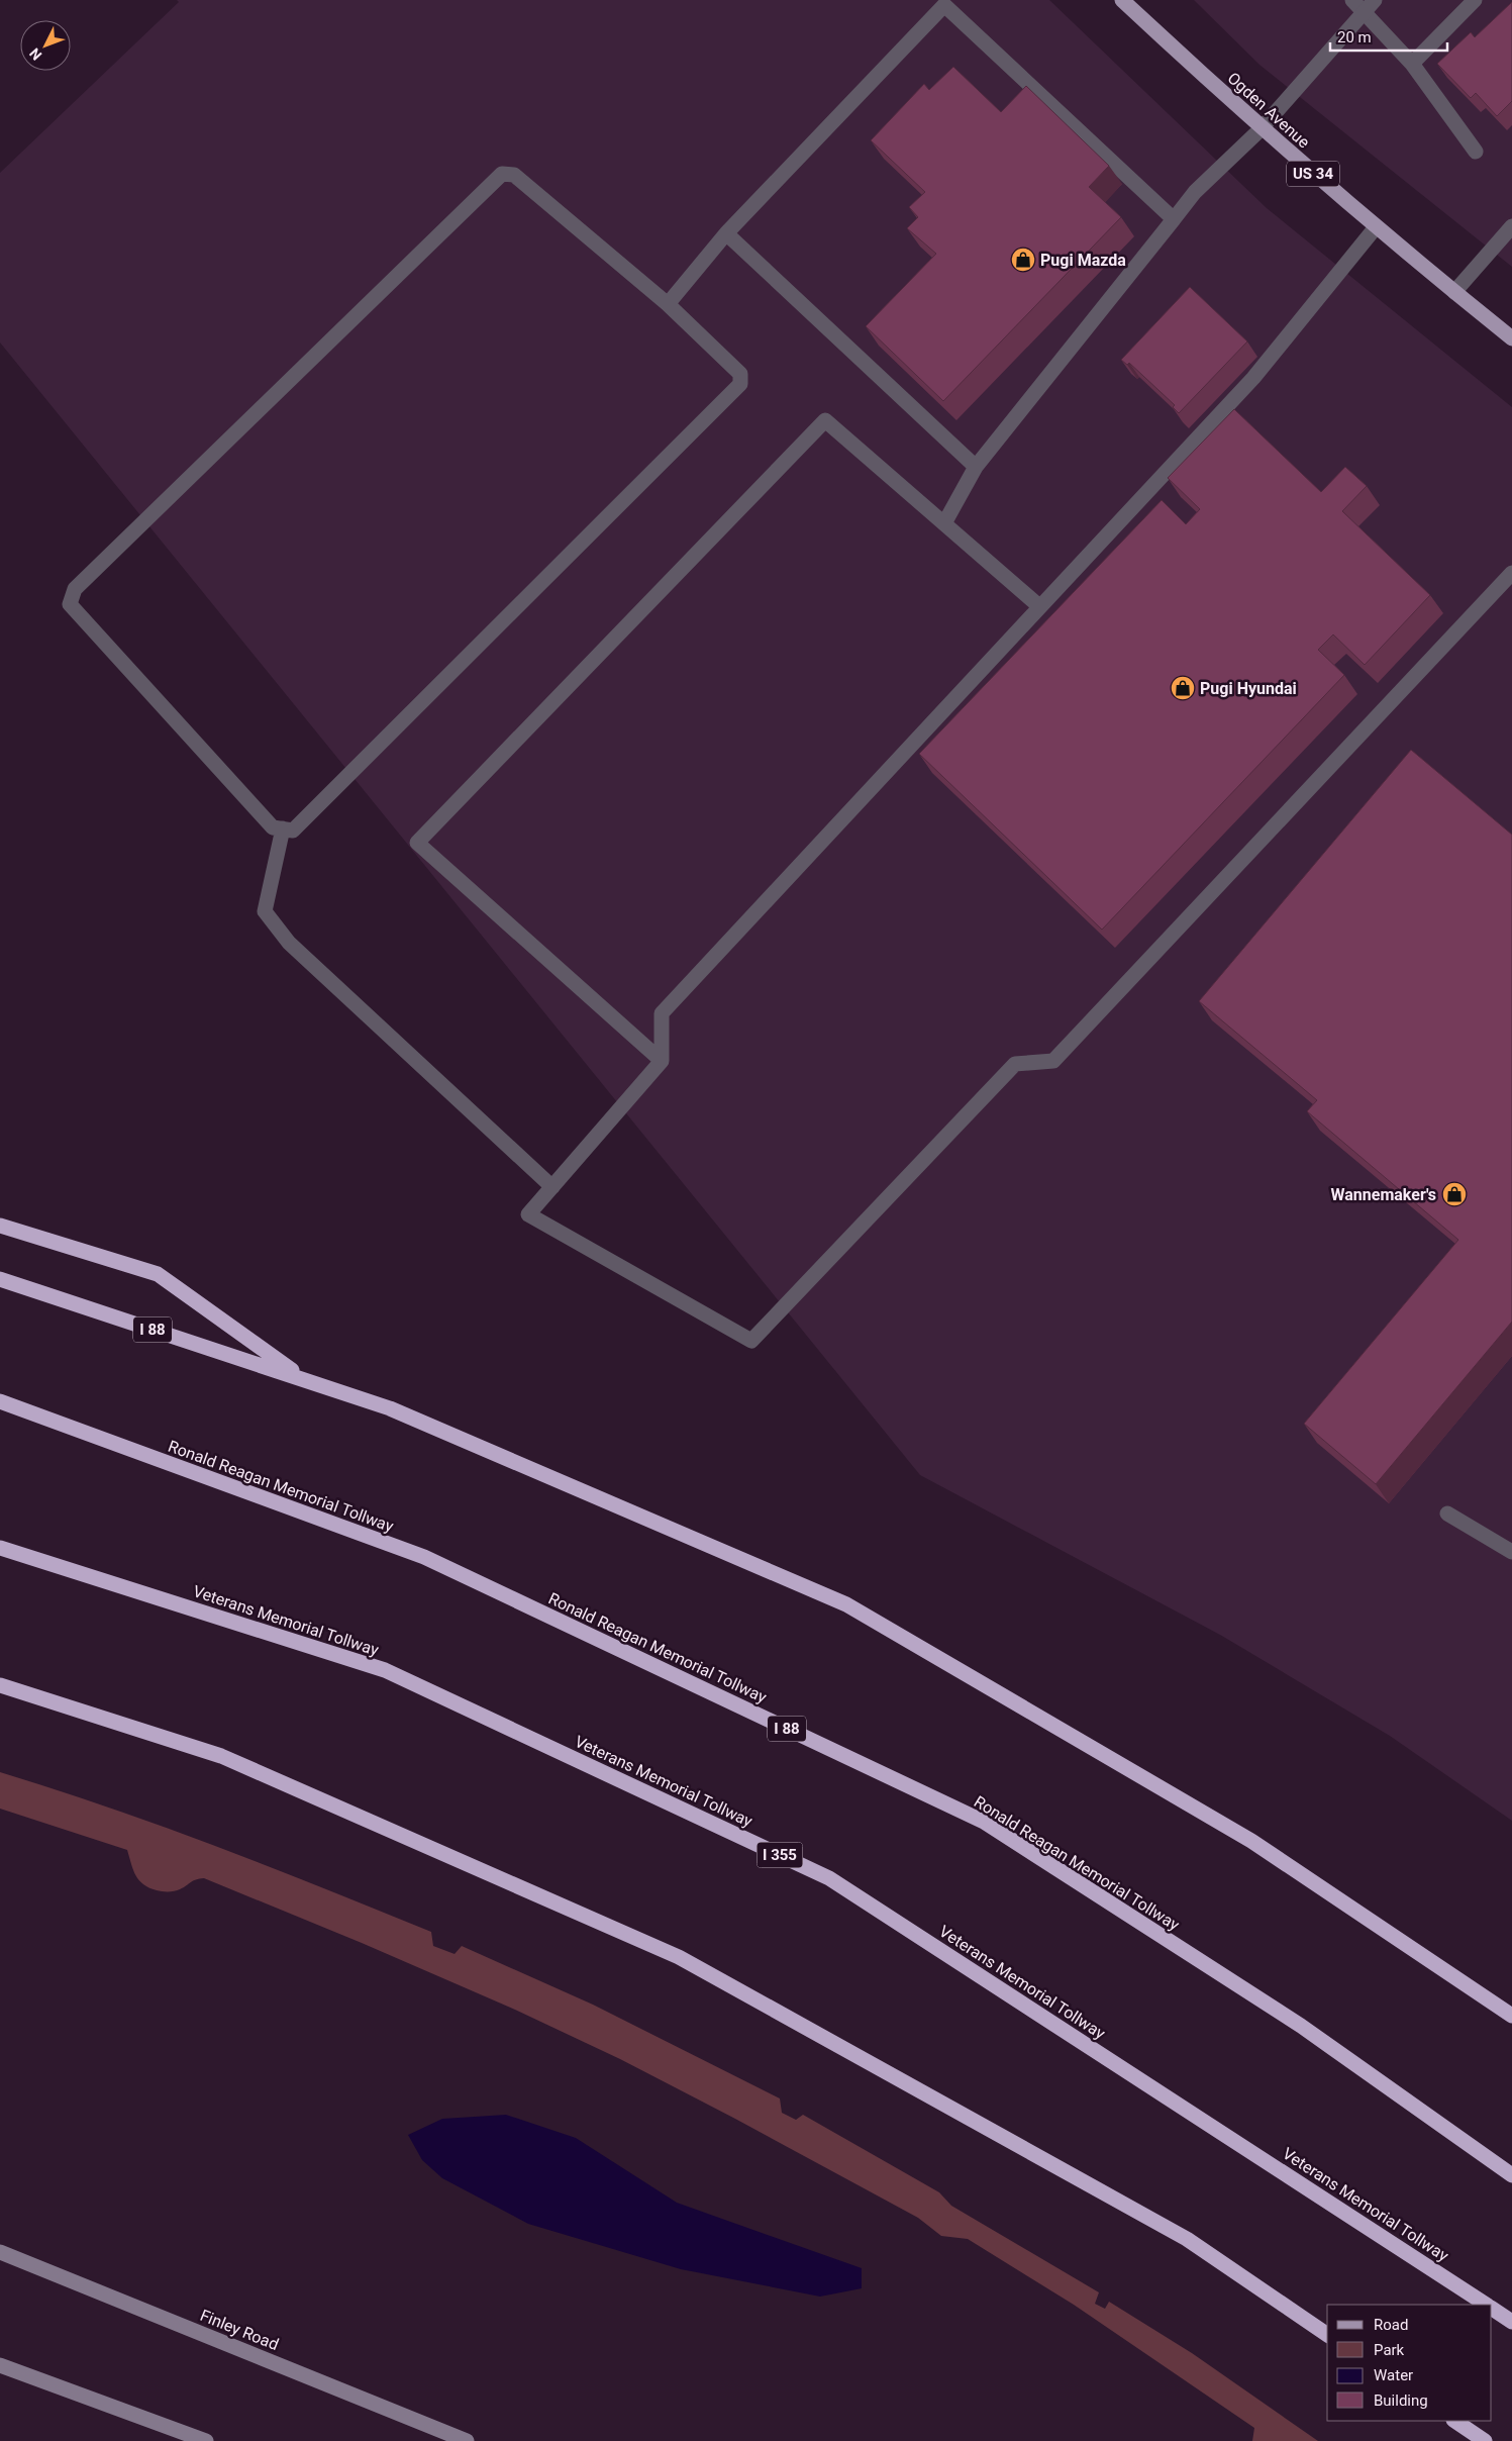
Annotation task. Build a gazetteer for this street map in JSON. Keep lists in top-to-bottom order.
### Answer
{
  "streets": {
    "highway": [
      "I 88",
      "Ronald Reagan Memorial Tollway",
      "Veterans Memorial Tollway",
      "I 355"
    ],
    "main road": ["Ogden Avenue", "US 34", "Finley Road"]
  },
  "places": {
    "shop": ["Pugi Mazda", "Pugi Hyundai", "Wannemaker's"]
  },
  "legend": [
    "Road",
    "Park",
    "Water",
    "Building"
  ],
  "scale_bar": "20 m",
  "north": "bottom left"
}
